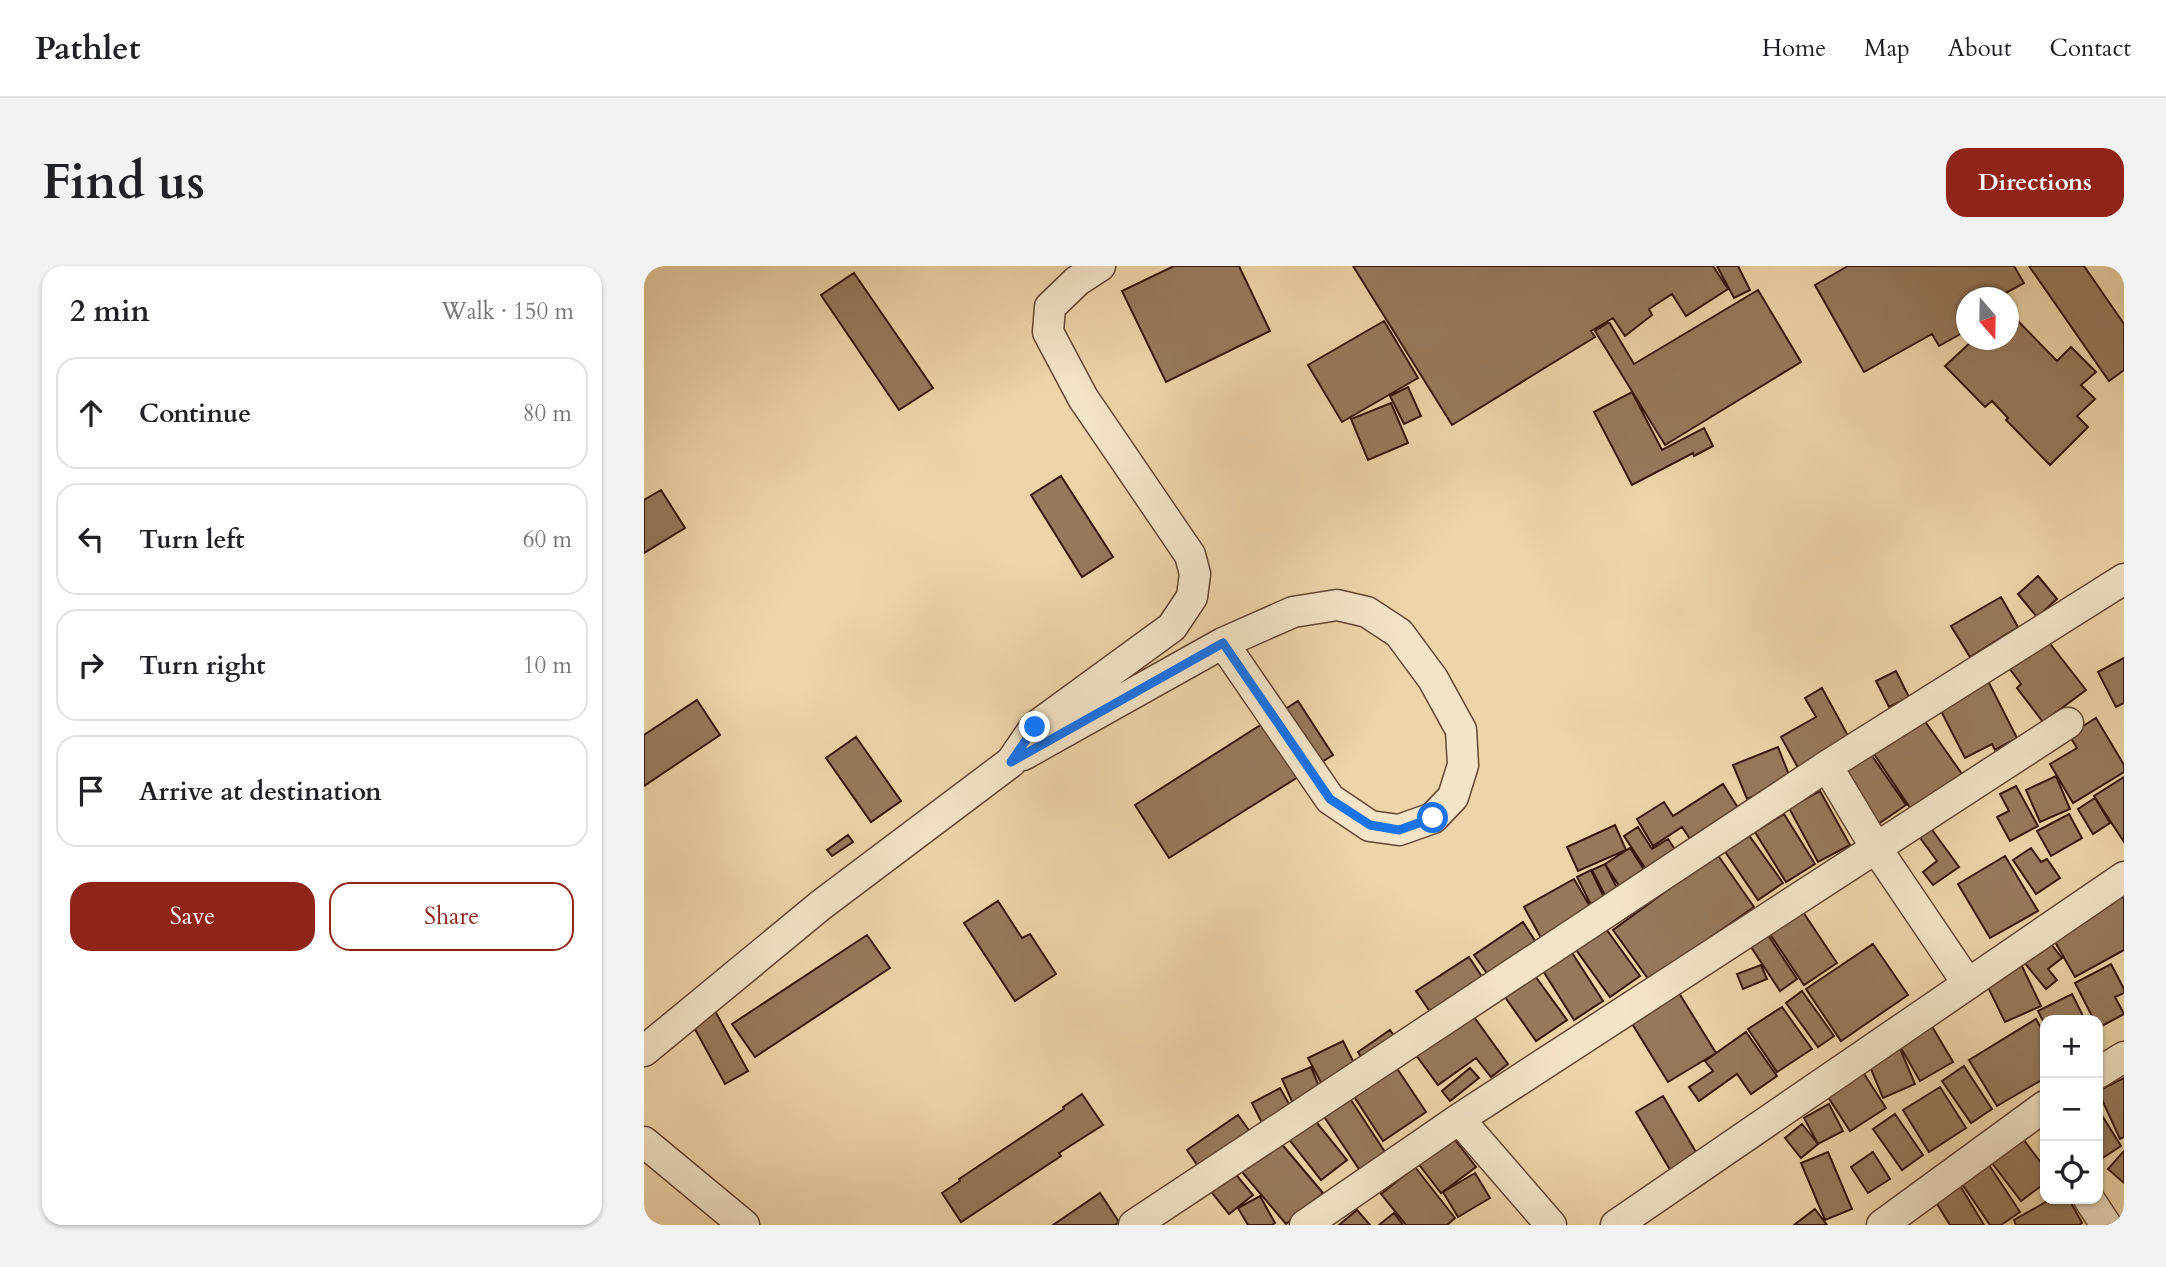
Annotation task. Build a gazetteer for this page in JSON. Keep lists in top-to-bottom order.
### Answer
{
  "north": "bottom",
  "page": {
    "header": "Pathlet",
    "nav": [
      "Home",
      "Map",
      "About",
      "Contact"
    ],
    "buttons": [
      "Directions",
      ["Save", "Share"]
    ],
    "title": "Find us",
    "heading": ["2 min", "Walk · 150 m"],
    "list": [
      ["Continue", "80 m"],
      ["Turn left", "60 m"],
      ["Turn right", "10 m"],
      "Arrive at destination"
    ],
    "map_buttons": ["+", "−"]
  }
}
